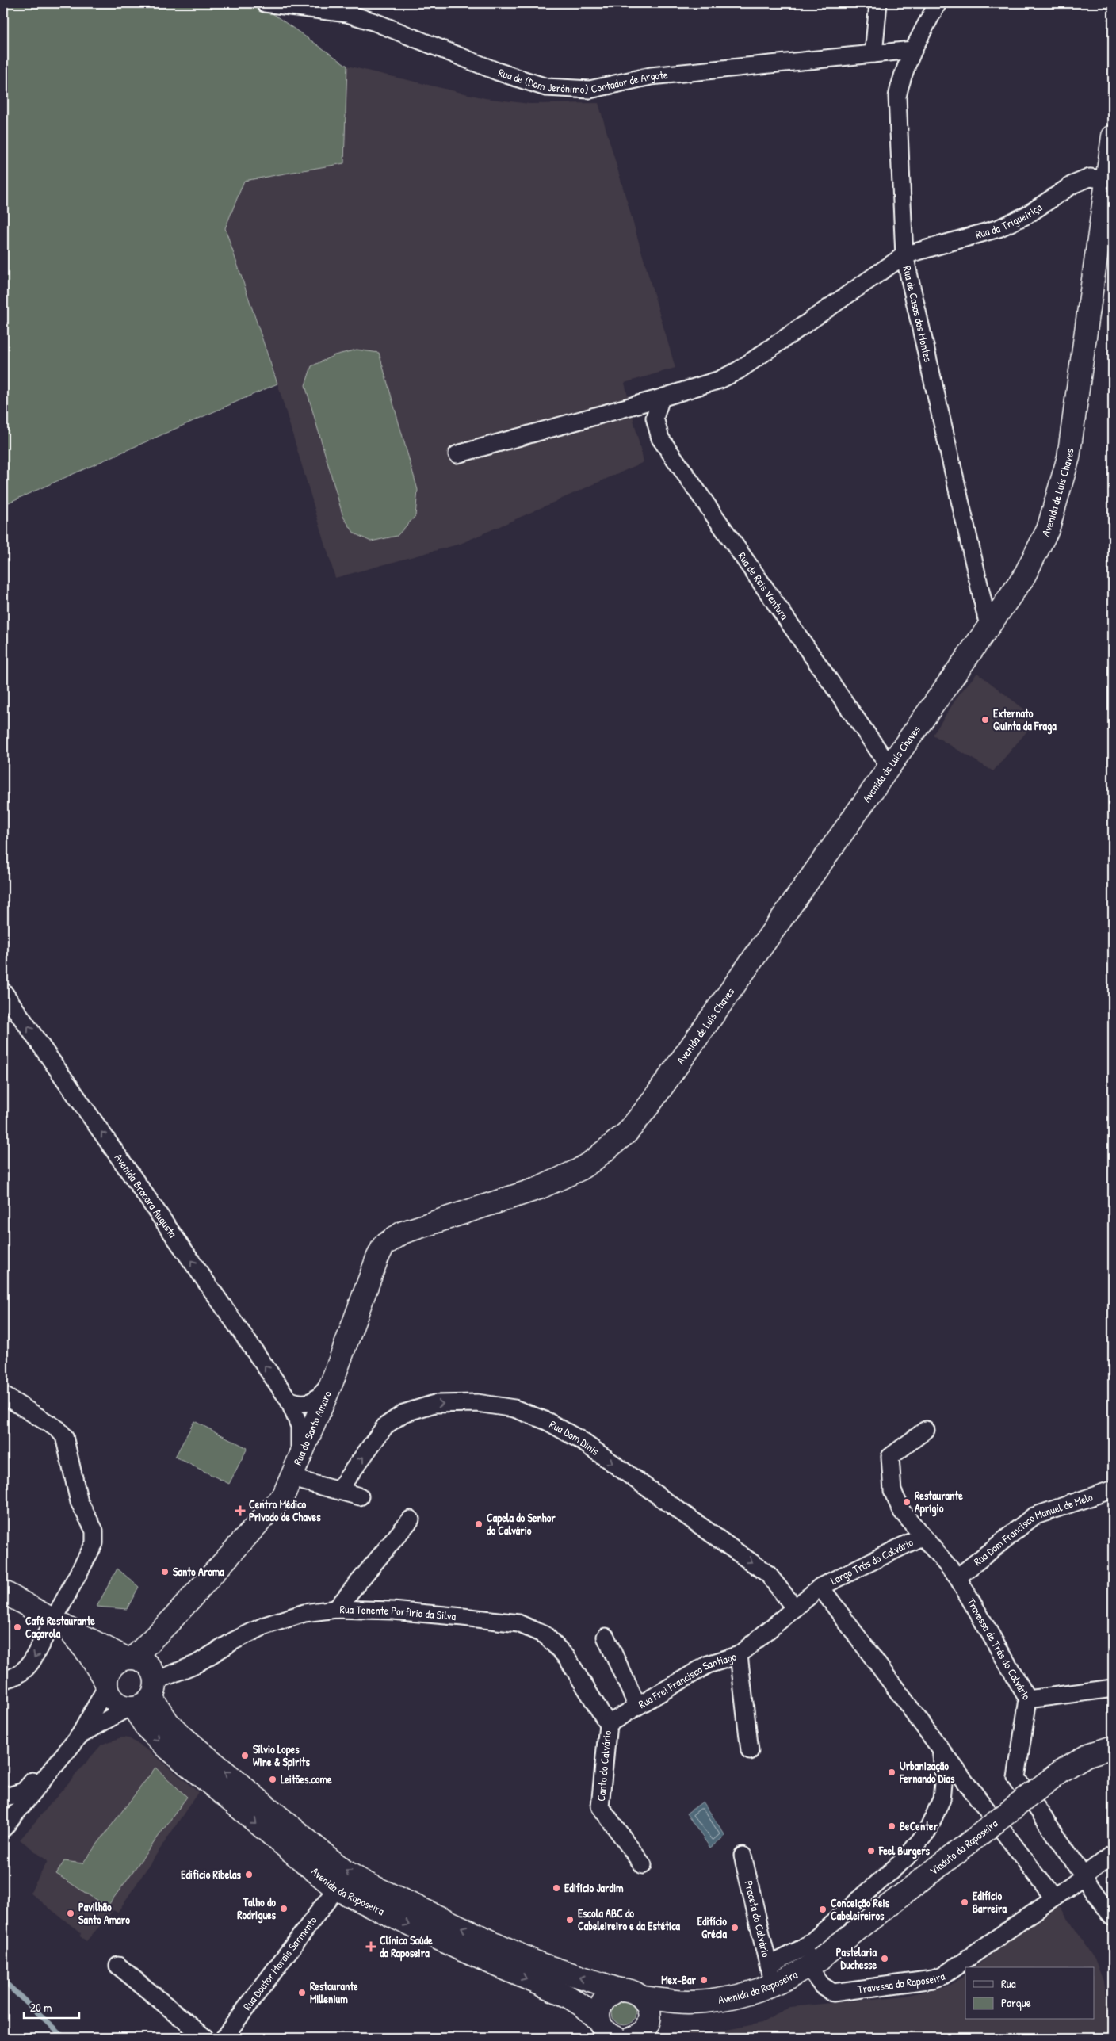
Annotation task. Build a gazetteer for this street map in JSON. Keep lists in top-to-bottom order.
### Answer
{
  "streets": {
    "main road": [
      "Avenida de Luís Chaves",
      "Rua do Santo Amaro",
      "Viaduto da Raposeira",
      "Avenida da Raposeira"
    ],
    "street": [
      "Rua de (Dom Jerónimo) Contador de Argote",
      "Rua da Trigueiriça",
      "Rua de Casas dos Montes",
      "Rua de Reis Ventura",
      "Avenida Bracara Augusta",
      "Rua Dom Dinis",
      "Rua Dom Francisco Manuel de Melo",
      "Largo Trás do Calvário",
      "Rua Tenente Porfírio da Silva",
      "Travessa de Trás do Calvário",
      "Rua Frei Francisco Santiago",
      "Canto do Calvário",
      "Praceta do Calvário",
      "Rua Doutor Morais Sarmento",
      "Travessa da Raposeira"
    ]
  },
  "crossings": [
    ["Rua de (Dom Jerónimo) Contador de Argote", "Rua de Casas dos Montes"],
    ["Rua da Trigueiriça", "Rua de Casas dos Montes"],
    ["Rua da Trigueiriça", "Avenida de Luís Chaves"],
    ["Rua da Trigueiriça", "Rua de Reis Ventura"],
    ["Rua de Casas dos Montes", "Avenida de Luís Chaves"],
    ["Avenida de Luís Chaves", "Rua de Reis Ventura"],
    ["Avenida de Luís Chaves", "Rua do Santo Amaro"],
    ["Avenida Bracara Augusta", "Rua do Santo Amaro"],
    ["Rua do Santo Amaro", "Rua Tenente Porfírio da Silva"],
    ["Rua do Santo Amaro", "Avenida da Raposeira"],
    ["Rua Dom Dinis", "Rua Frei Francisco Santiago"],
    ["Rua Dom Francisco Manuel de Melo", "Travessa de Trás do Calvário"],
    ["Largo Trás do Calvário", "Travessa de Trás do Calvário"],
    ["Largo Trás do Calvário", "Rua Frei Francisco Santiago"],
    ["Rua Tenente Porfírio da Silva", "Rua Frei Francisco Santiago"],
    ["Rua Tenente Porfírio da Silva", "Canto do Calvário"],
    ["Rua Tenente Porfírio da Silva", "Avenida da Raposeira"],
    ["Travessa de Trás do Calvário", "Travessa da Raposeira"],
    ["Rua Frei Francisco Santiago", "Canto do Calvário"],
    ["Viaduto da Raposeira", "Avenida da Raposeira"],
    ["Viaduto da Raposeira", "Travessa da Raposeira"],
    ["Avenida da Raposeira", "Praceta do Calvário"],
    ["Avenida da Raposeira", "Rua Doutor Morais Sarmento"],
    ["Avenida da Raposeira", "Travessa da Raposeira"]
  ],
  "one_way": ["Avenida Bracara Augusta", "Rua Dom Dinis"],
  "places": {
    "other": [
      "Externato Quinta da Fraga",
      "Restaurante Aprígio",
      "Capela do Senhor do Calvário",
      "Santo Aroma",
      "Café Restaurante Caçarola",
      "Sílvio Lopes Wine & Spirits",
      "Urbanização Fernando Dias",
      "Leitões.come",
      "BeCenter",
      "Feel Burgers",
      "Edifício Ribelas",
      "Edifício Jardim",
      "Edifício Barreira",
      "Talho do Rodrigues",
      "Conceição Reis Cabeleireiros",
      "Pavilhão Santo Amaro",
      "Escola ABC do Cabeleireiro e da Estética",
      "Edifício Grécia",
      "Pastelaria Duchesse",
      "Mex-Bar",
      "Restaurante Millenium"
    ],
    "health": ["Centro Médico Privado de Chaves", "Clínica Saúde da Raposeira"]
  },
  "legend": ["Rua", "Parque"],
  "scale_bar": "20 m"
}
